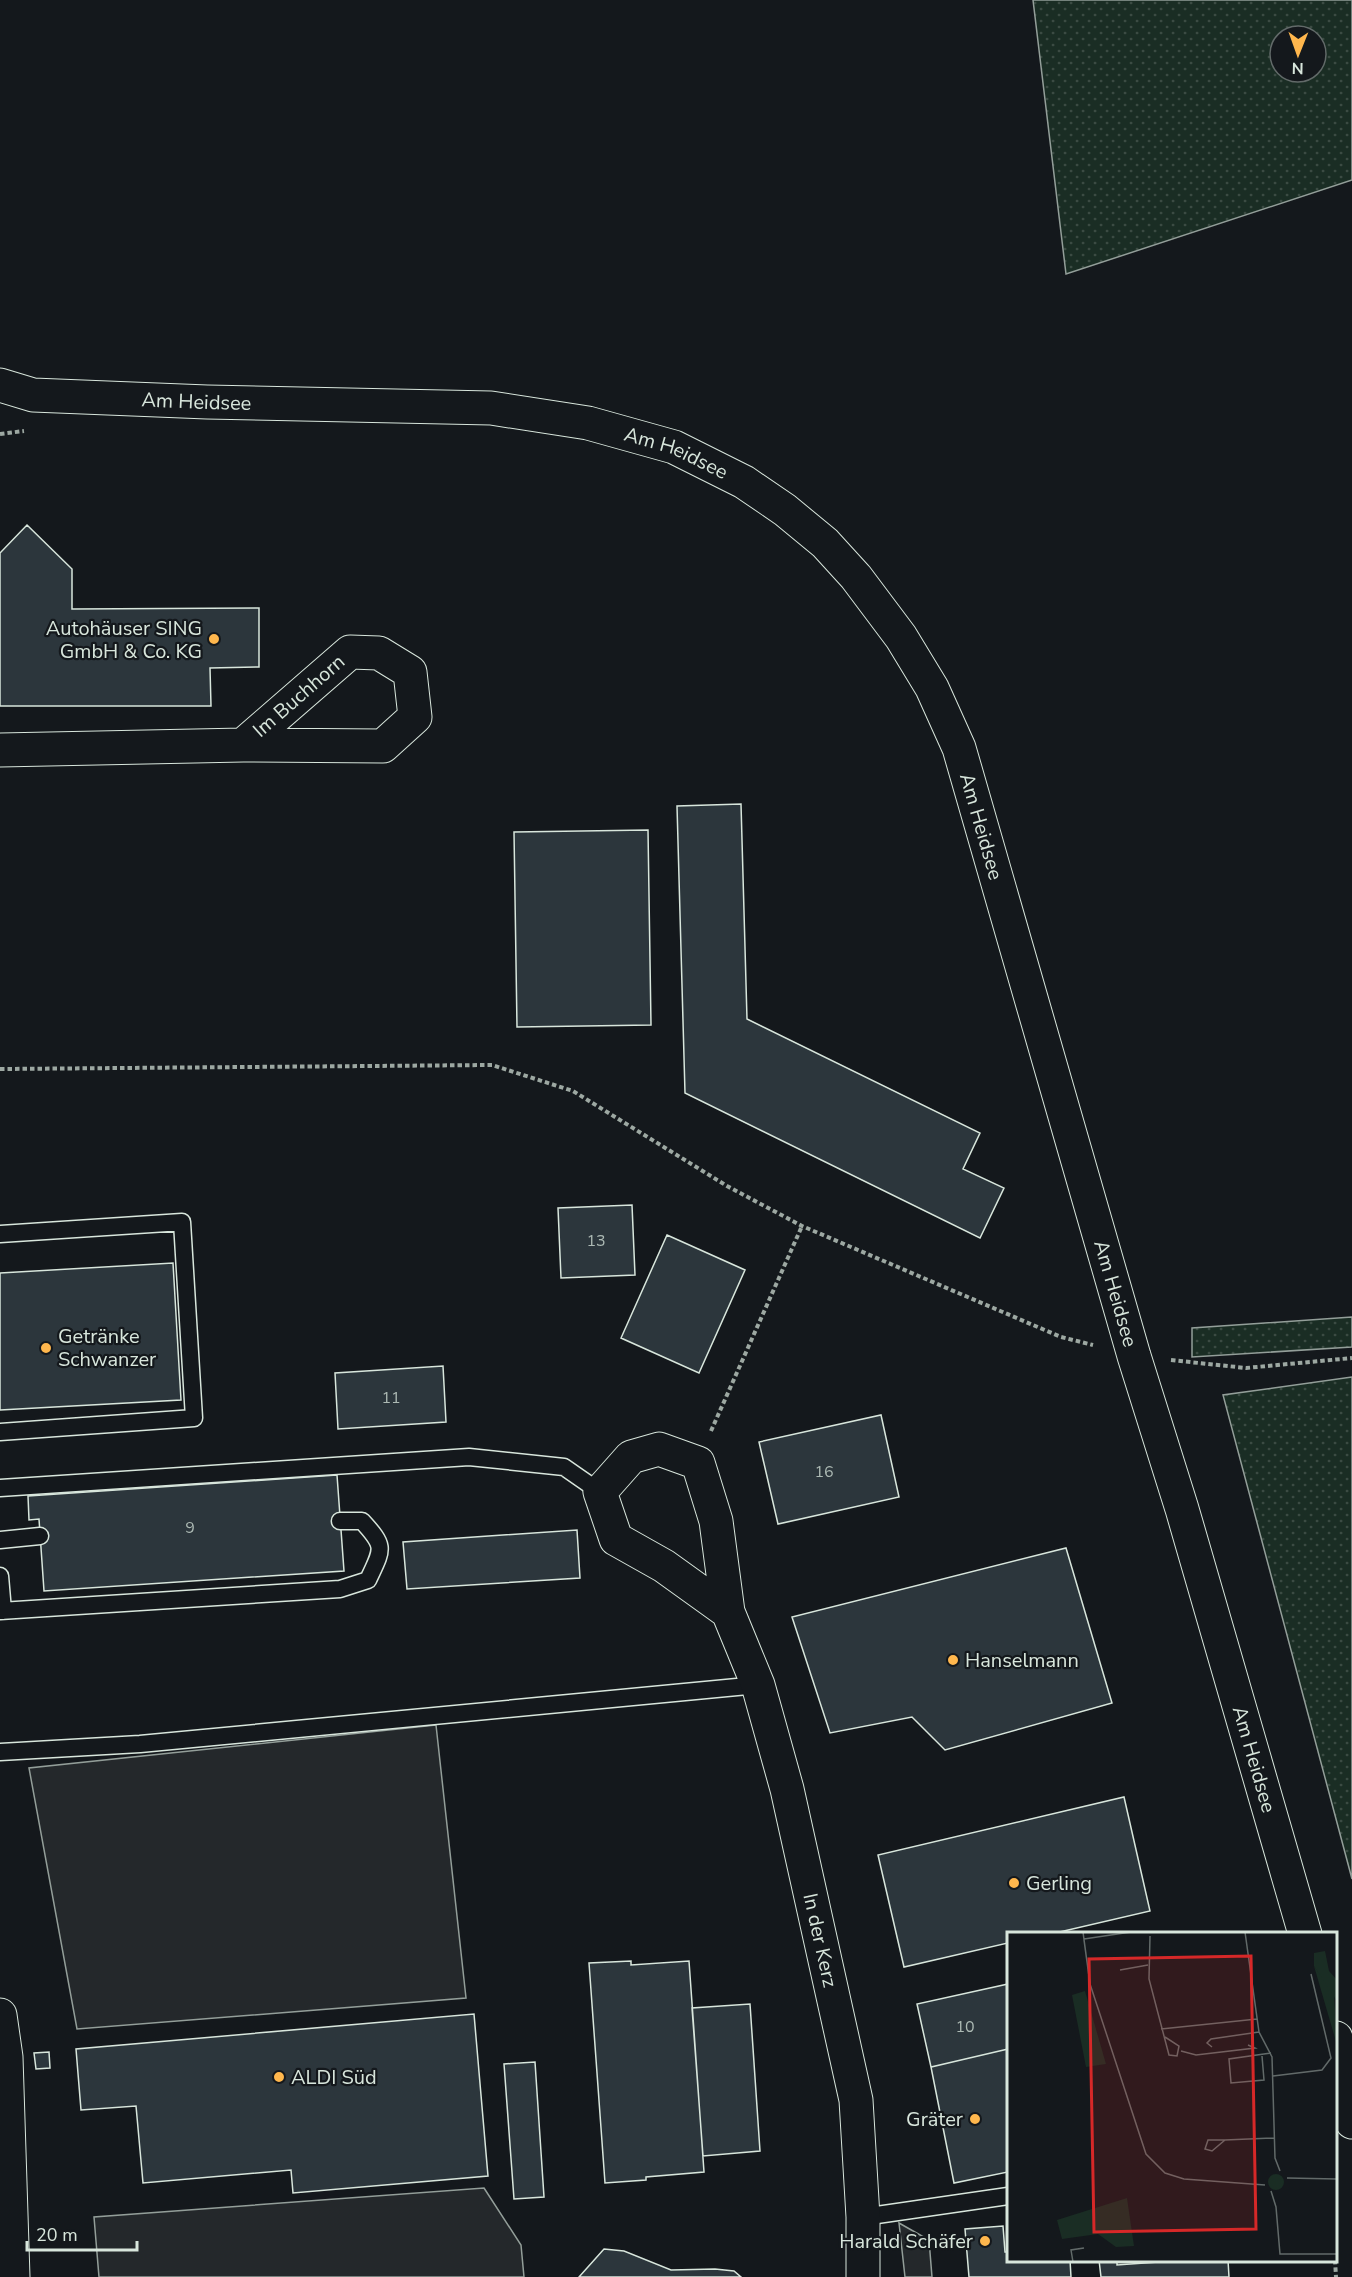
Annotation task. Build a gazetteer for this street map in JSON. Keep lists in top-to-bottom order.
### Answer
{
  "streets": {
    "main road": ["Am Heidsee", "Im Buchhorn", "In der Kerz"]
  },
  "places": [
    "Autohäuser SING GmbH & Co. KG",
    "Getränke Schwanzer",
    "Hanselmann",
    "Gerling",
    "ALDI Süd",
    "Gräter",
    "Harald Schäfer"
  ],
  "house_numbers": [
    "13",
    "11",
    "16",
    "9",
    "10"
  ],
  "scale_bar": "20 m",
  "north": "bottom"
}
